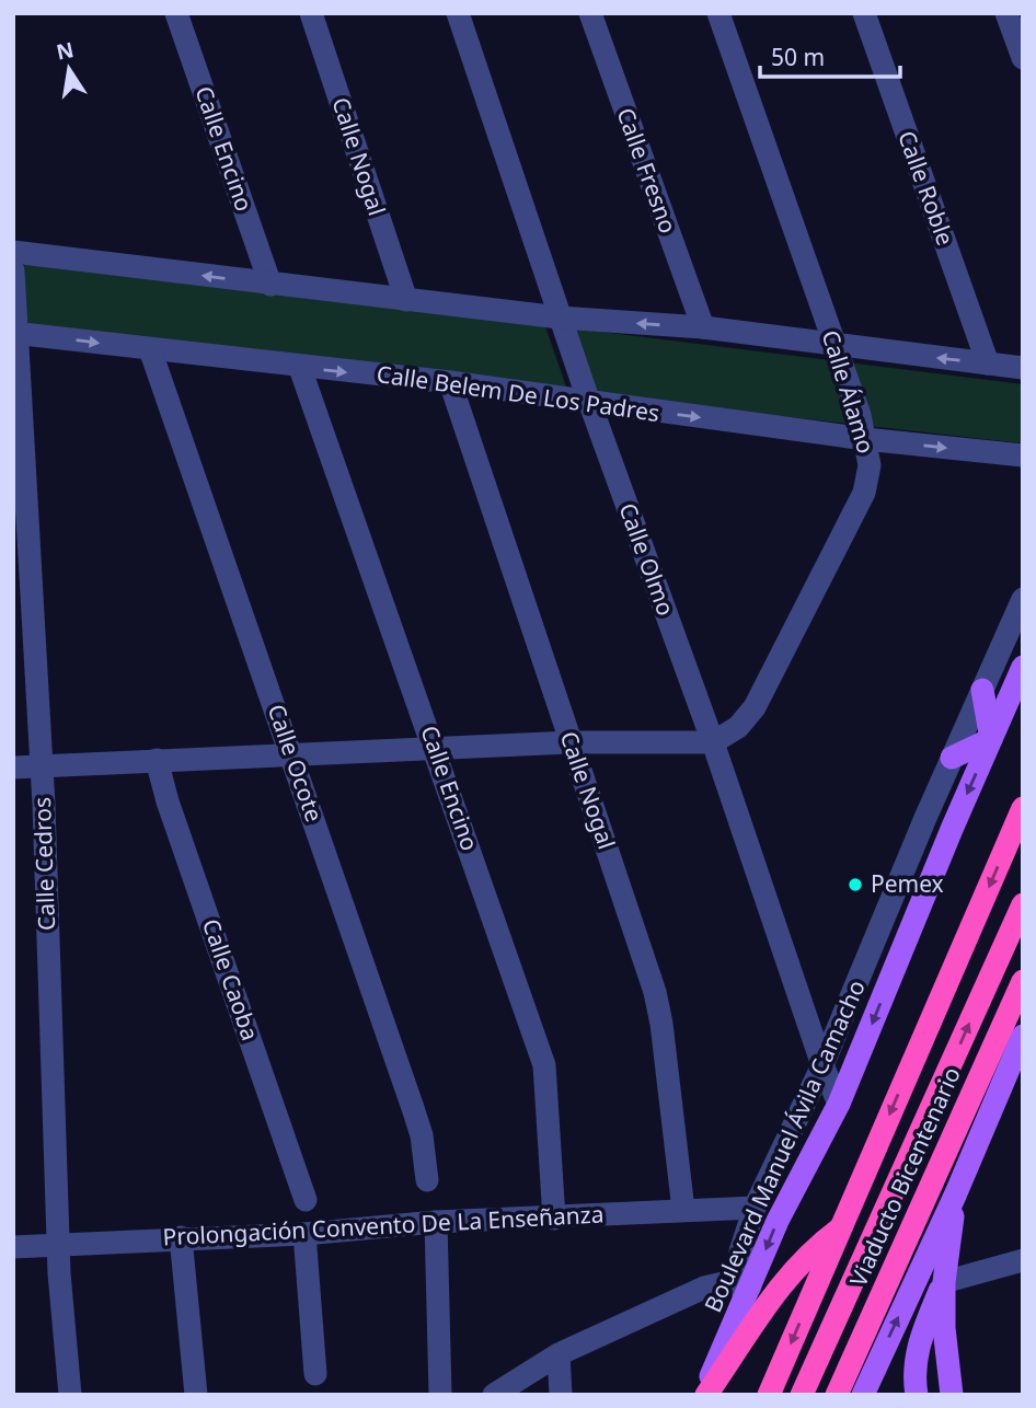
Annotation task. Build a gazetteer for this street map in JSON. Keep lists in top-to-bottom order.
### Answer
{
  "streets": {
    "highway": ["Viaducto Bicentenario"],
    "main road": ["Boulevard Manuel Ávila Camacho"],
    "street": [
      "Calle Encino",
      "Calle Nogal",
      "Calle Fresno",
      "Calle Roble",
      "Calle Álamo",
      "Calle Belem De Los Padres",
      "Calle Olmo",
      "Calle Ocote",
      "Calle Cedros",
      "Calle Caoba",
      "Prolongación Convento De La Enseñanza"
    ]
  },
  "crossings": [
    ["Calle Encino", "Calle Belem De Los Padres"],
    ["Calle Encino", "Prolongación Convento De La Enseñanza"],
    ["Calle Nogal", "Calle Belem De Los Padres"],
    ["Calle Nogal", "Prolongación Convento De La Enseñanza"],
    ["Calle Álamo", "Calle Belem De Los Padres"],
    ["Calle Álamo", "Calle Olmo"],
    ["Calle Belem De Los Padres", "Calle Olmo"],
    ["Calle Belem De Los Padres", "Calle Ocote"],
    ["Calle Belem De Los Padres", "Calle Cedros"],
    ["Calle Olmo", "Boulevard Manuel Ávila Camacho"],
    ["Calle Cedros", "Prolongación Convento De La Enseñanza"]
  ],
  "places": ["Pemex"],
  "scale_bar": "50 m",
  "north": "top"
}
